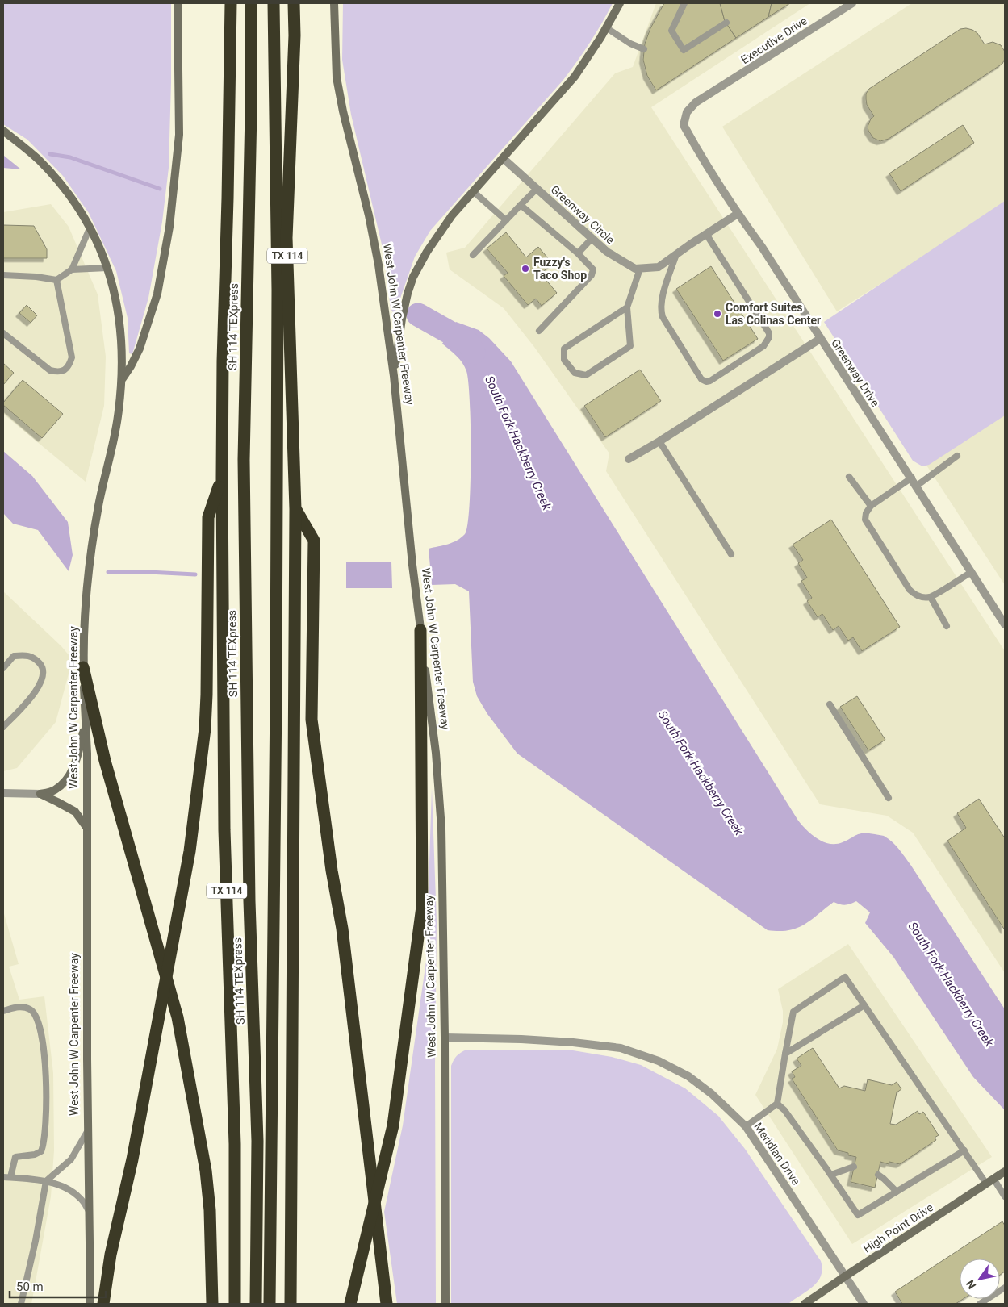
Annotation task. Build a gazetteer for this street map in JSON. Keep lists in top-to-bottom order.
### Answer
{
  "streets": {
    "highway": ["TX 114", "SH 114 TEXpress"],
    "main road": ["West John W Carpenter Freeway", "High Point Drive"],
    "street": [
      "Executive Drive",
      "Greenway Circle",
      "Greenway Drive",
      "Meridian Drive"
    ]
  },
  "crossings": [
    ["Executive Drive", "Greenway Drive"],
    ["Greenway Circle", "Greenway Drive"],
    ["West John W Carpenter Freeway", "Meridian Drive"],
    ["Meridian Drive", "High Point Drive"]
  ],
  "water": ["South Fork Hackberry Creek"],
  "places": ["Fuzzy's Taco Shop", "Comfort Suites Las Colinas Center"],
  "scale_bar": "50 m",
  "north": "bottom left"
}
